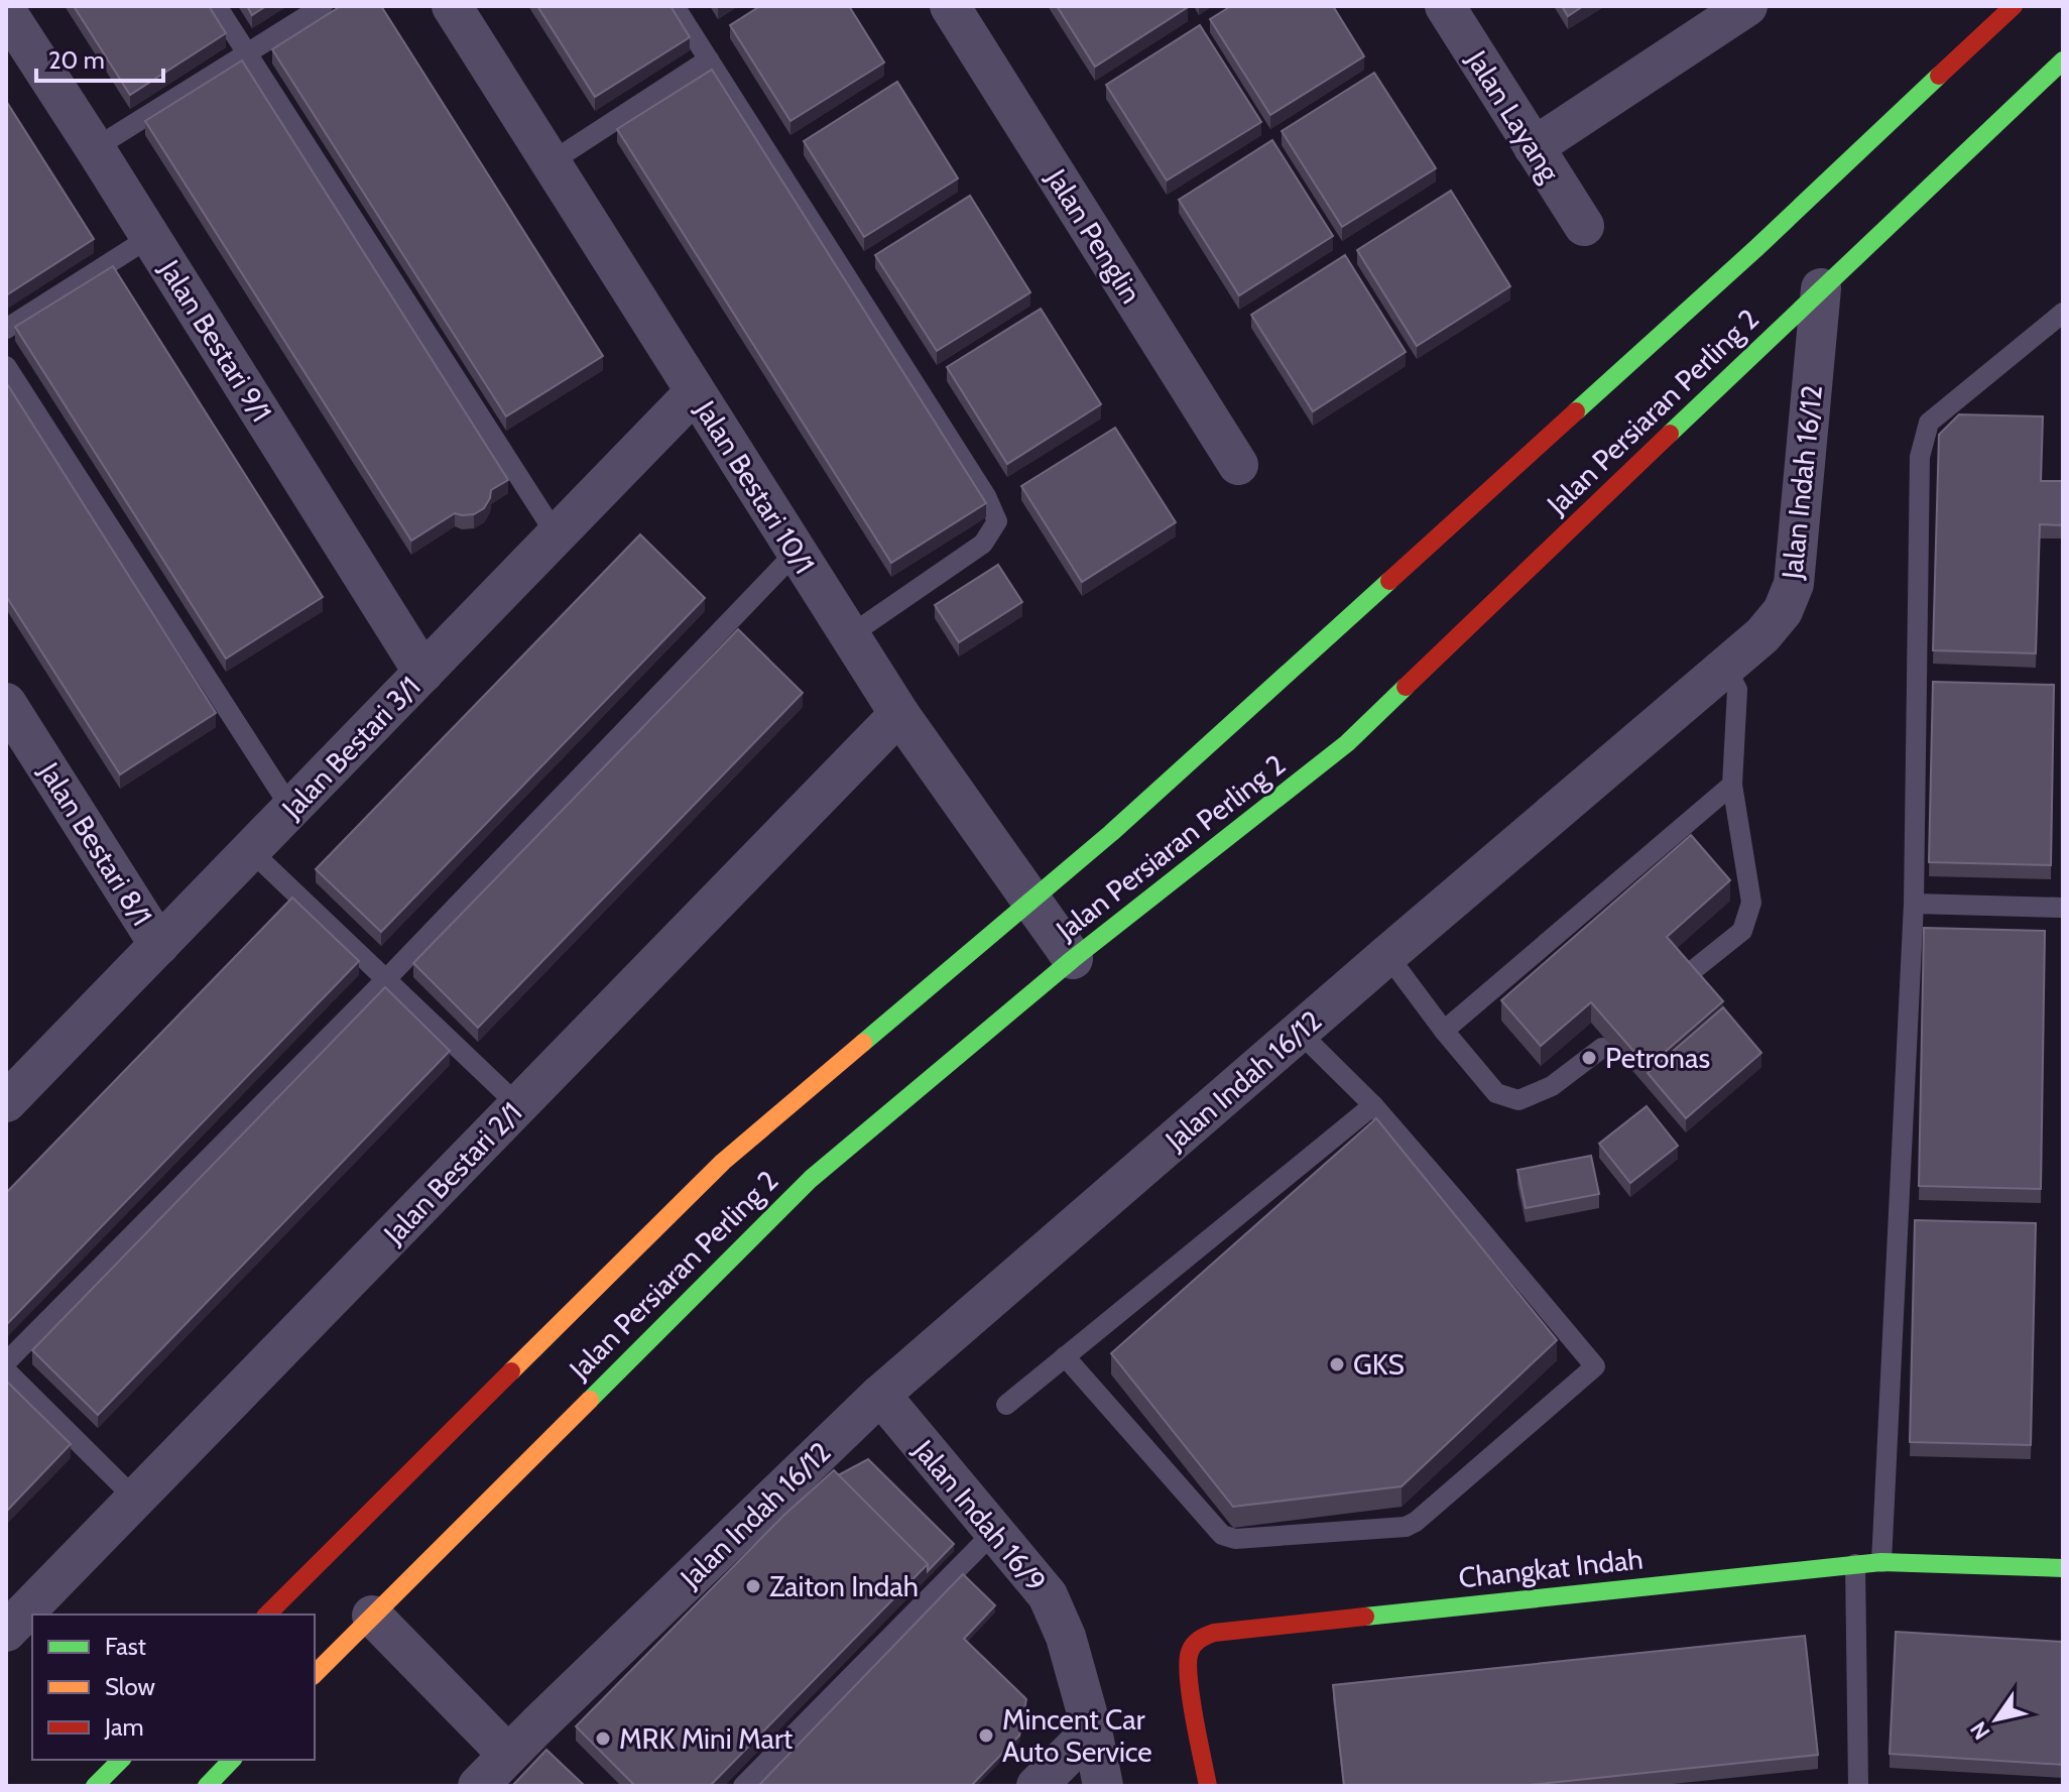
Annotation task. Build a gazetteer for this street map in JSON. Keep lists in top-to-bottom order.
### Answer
{
  "streets": {
    "main road": ["Jalan Persiaran Perling 2", "Changkat Indah"],
    "street": [
      "Jalan Layang",
      "Jalan Penglin",
      "Jalan Bestari 9/1",
      "Jalan Indah 16/12",
      "Jalan Bestari 10/1",
      "Jalan Bestari 3/1",
      "Jalan Bestari 8/1",
      "Jalan Bestari 2/1",
      "Jalan Indah 16/9"
    ]
  },
  "crossings": [
    ["Jalan Bestari 9/1", "Jalan Bestari 3/1"],
    ["Jalan Persiaran Perling 2", "Jalan Indah 16/12"],
    ["Jalan Persiaran Perling 2", "Jalan Bestari 10/1"],
    ["Jalan Indah 16/12", "Jalan Indah 16/9"],
    ["Jalan Bestari 10/1", "Jalan Bestari 3/1"],
    ["Jalan Bestari 10/1", "Jalan Bestari 2/1"],
    ["Jalan Bestari 3/1", "Jalan Bestari 8/1"]
  ],
  "places": [
    "Petronas",
    "GKS",
    "Zaiton Indah",
    "Mincent Car Auto Service",
    "MRK Mini Mart"
  ],
  "legend": ["Fast", "Slow", "Jam"],
  "scale_bar": "20 m",
  "north": "bottom left"
}
